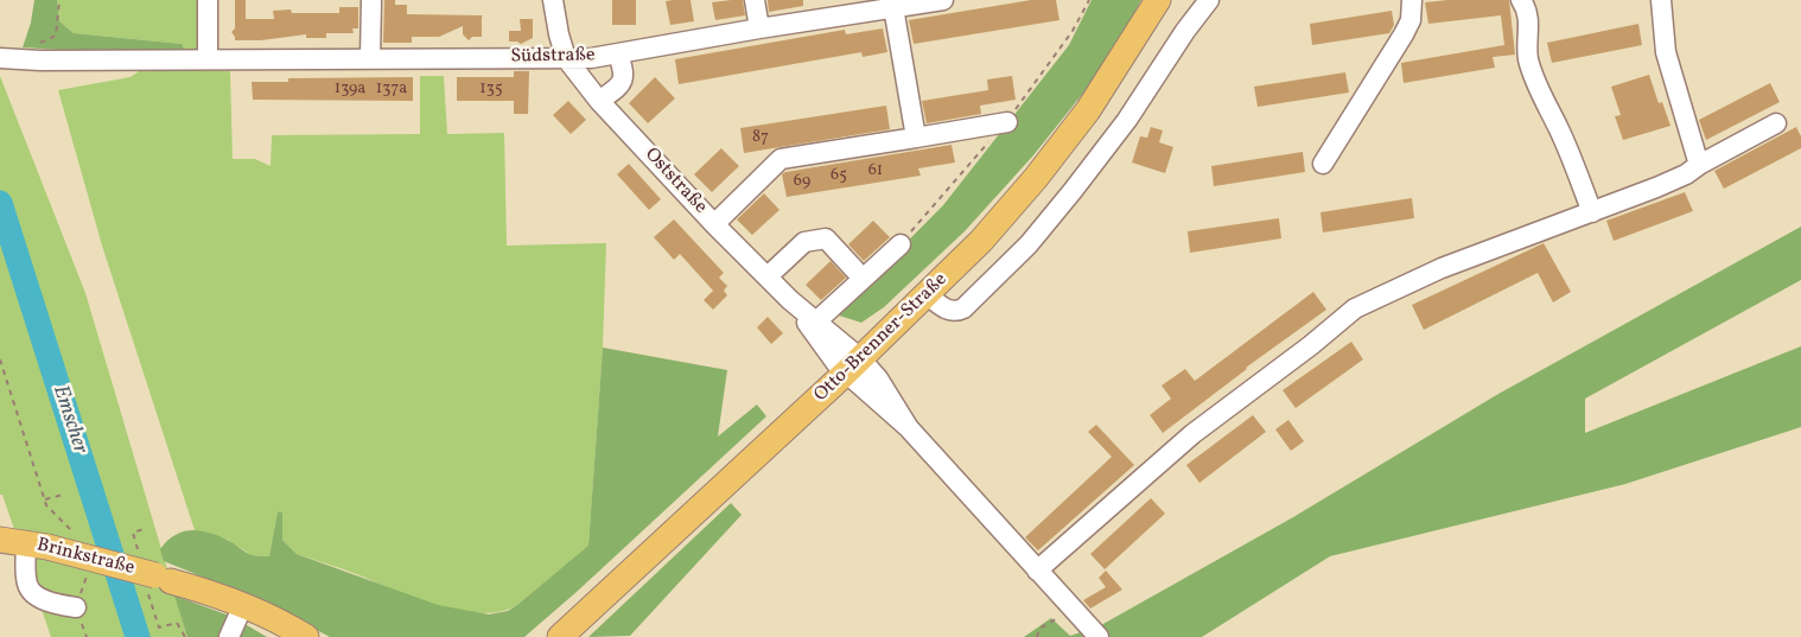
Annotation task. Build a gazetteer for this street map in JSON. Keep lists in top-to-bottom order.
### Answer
{
  "streets": {
    "main road": ["Otto-Brenner-Straße", "Brinkstraße"],
    "street": ["Südstraße", "Oststraße"]
  },
  "crossings": [
    ["Südstraße", "Oststraße"],
    ["Oststraße", "Otto-Brenner-Straße"]
  ],
  "water": ["Emscher"],
  "house_numbers": [
    "139a",
    "137a",
    "135",
    "87",
    "61",
    "65",
    "69"
  ]
}
